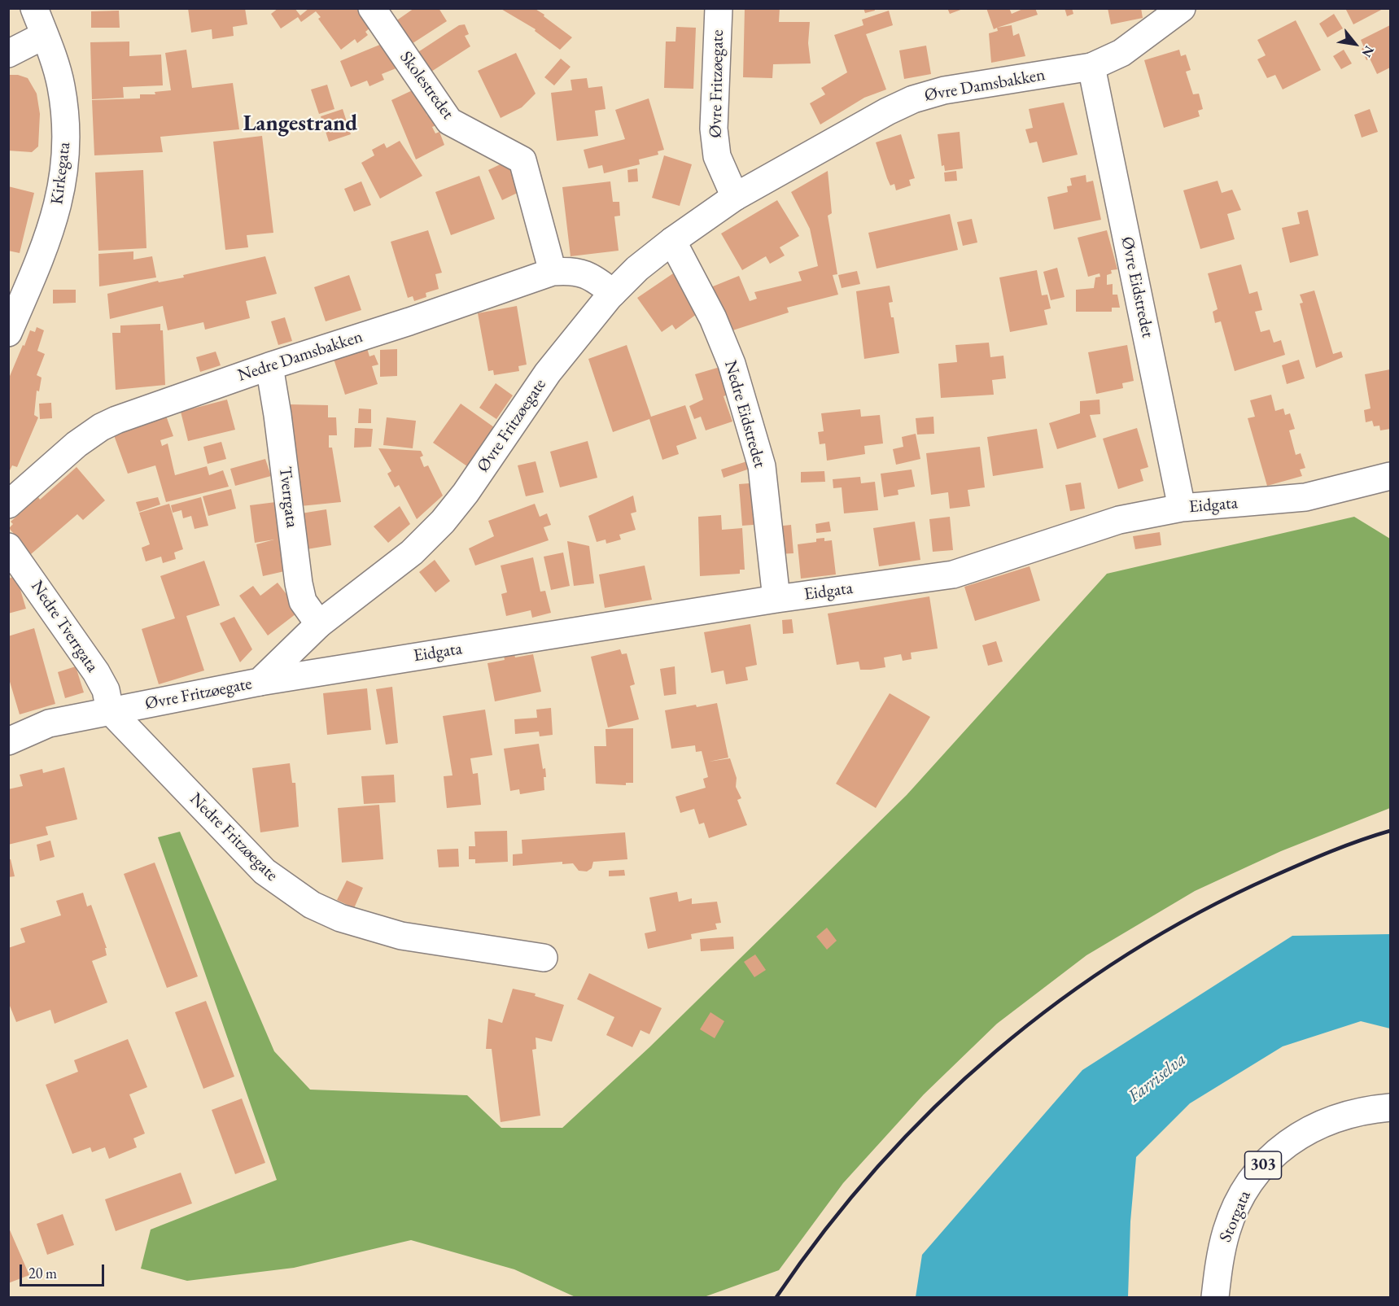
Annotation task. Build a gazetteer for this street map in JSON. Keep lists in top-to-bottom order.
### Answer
{
  "streets": {
    "street": [
      "Øvre Fritzøegate",
      "Skolestredet",
      "Øvre Damsbakken",
      "Kirkegata",
      "Øvre Eidstredet",
      "Nedre Damsbakken",
      "Nedre Eidstredet",
      "Tverrgata",
      "Eidgata",
      "Nedre Tverrgata",
      "Nedre Fritzøegate",
      "303",
      "Storgata"
    ]
  },
  "crossings": [
    ["Øvre Fritzøegate", "Øvre Damsbakken"],
    ["Øvre Fritzøegate", "Nedre Damsbakken"],
    ["Øvre Fritzøegate", "Nedre Eidstredet"],
    ["Øvre Fritzøegate", "Tverrgata"],
    ["Øvre Fritzøegate", "Eidgata"],
    ["Øvre Fritzøegate", "Nedre Tverrgata"],
    ["Øvre Fritzøegate", "Nedre Fritzøegate"],
    ["Skolestredet", "Nedre Damsbakken"],
    ["Øvre Damsbakken", "Øvre Eidstredet"],
    ["Øvre Eidstredet", "Eidgata"],
    ["Nedre Damsbakken", "Tverrgata"],
    ["Nedre Eidstredet", "Eidgata"],
    ["Nedre Tverrgata", "Nedre Fritzøegate"]
  ],
  "districts": ["Langestrand"],
  "water": ["Farriselva"],
  "scale_bar": "20 m",
  "north": "bottom right"
}
